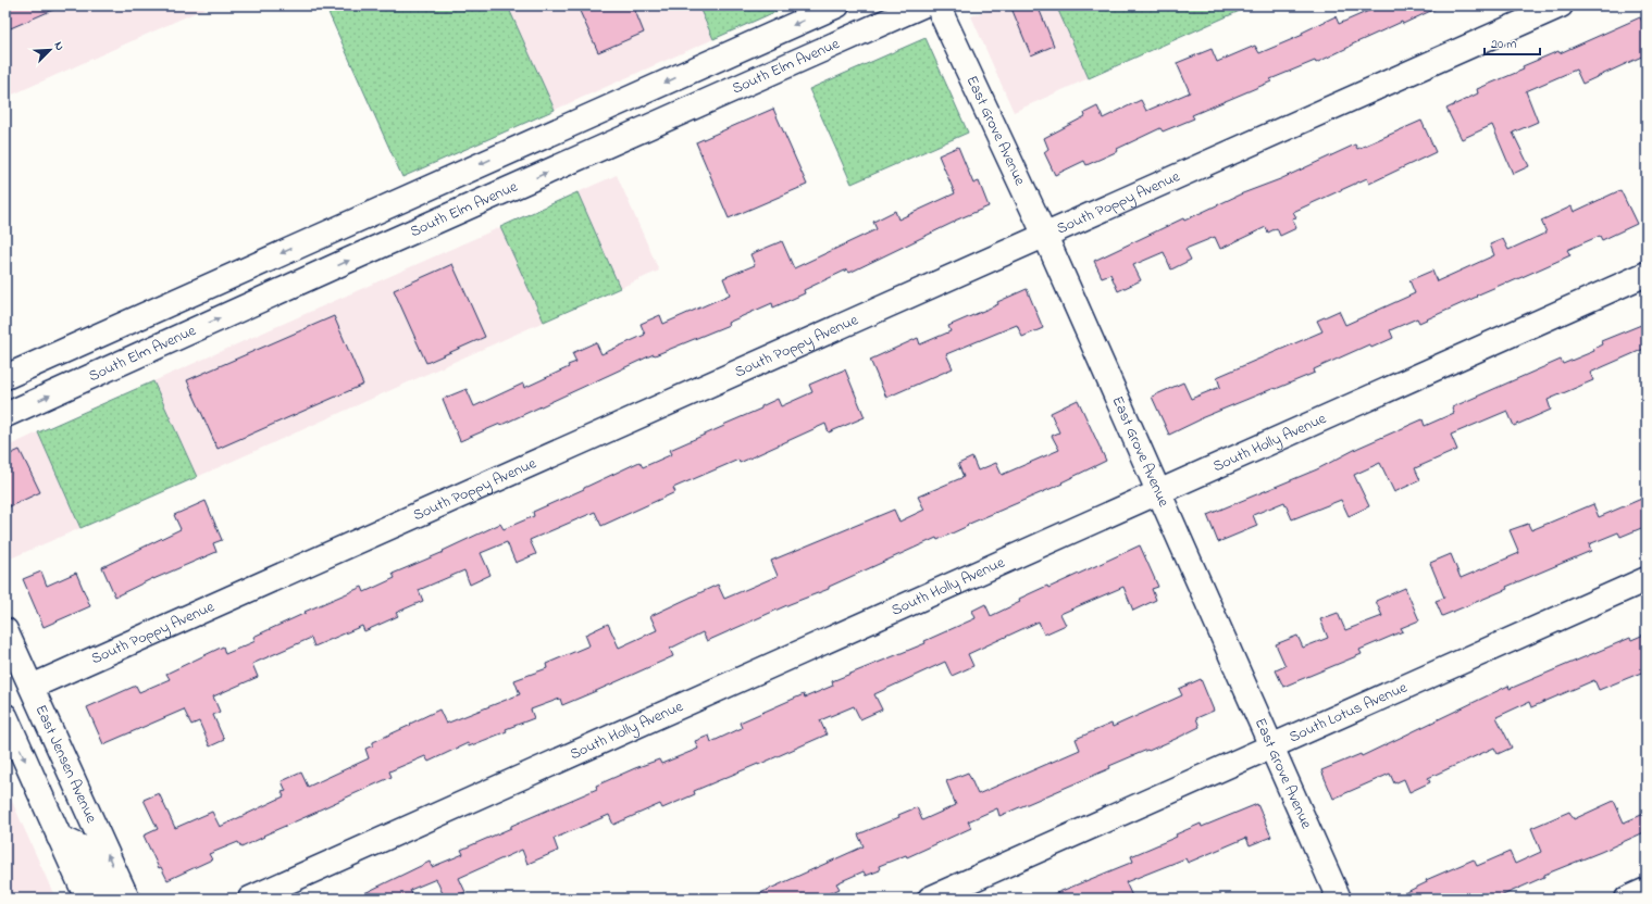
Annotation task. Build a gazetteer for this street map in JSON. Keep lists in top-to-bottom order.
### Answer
{
  "streets": {
    "street": [
      "South Elm Avenue",
      "East Grove Avenue",
      "South Poppy Avenue",
      "South Holly Avenue",
      "South Lotus Avenue",
      "East Jensen Avenue"
    ]
  },
  "crossings": [
    ["East Grove Avenue", "South Poppy Avenue"],
    ["East Grove Avenue", "South Holly Avenue"],
    ["East Grove Avenue", "South Lotus Avenue"],
    ["South Poppy Avenue", "East Jensen Avenue"]
  ],
  "scale_bar": "20 m",
  "north": "top right"
}
